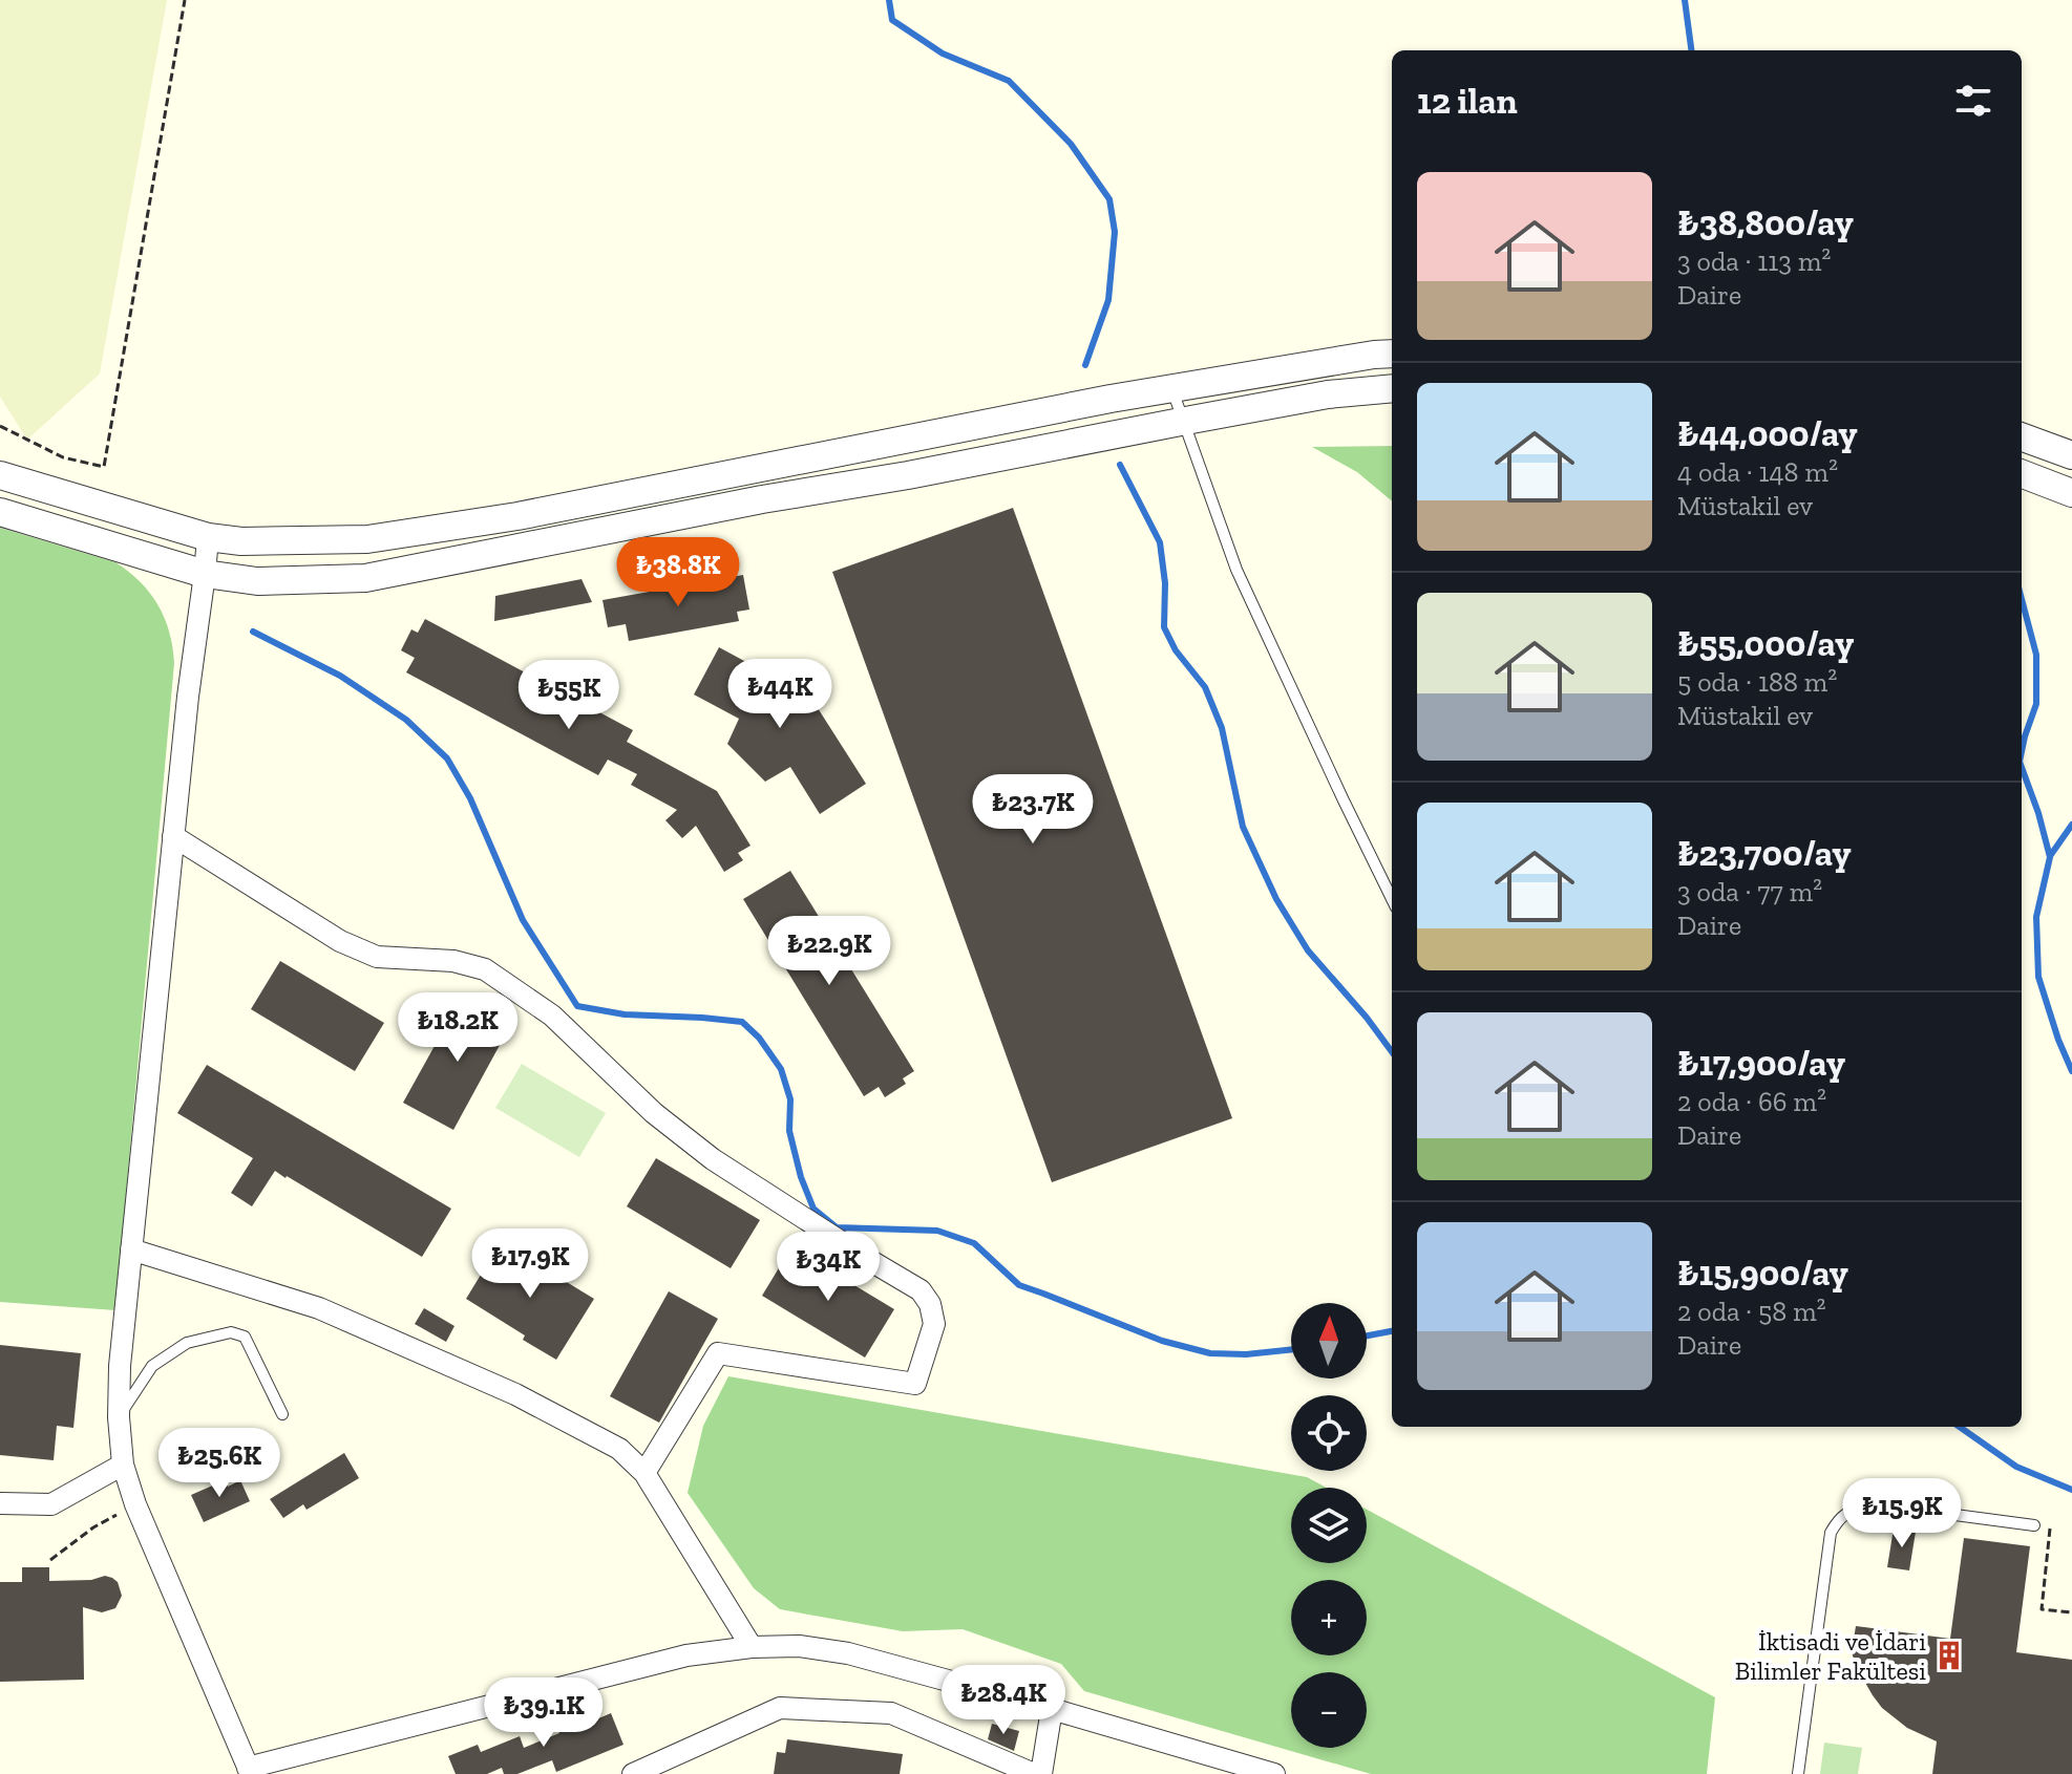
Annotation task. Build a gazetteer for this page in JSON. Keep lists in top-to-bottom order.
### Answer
{
  "places": {
    "building": ["İktisadi ve İdari Bilimler Fakültesi"]
  },
  "north": "top",
  "page": {
    "heading": "12 ilan",
    "list": [
      {
        "name": "₺38,800/ay",
        "note": "3 oda · 113 m² · Daire"
      },
      {
        "name": "₺44,000/ay",
        "note": "4 oda · 148 m² · Müstakil ev"
      },
      {
        "name": "₺55,000/ay",
        "note": "5 oda · 188 m² · Müstakil ev"
      },
      {
        "name": "₺23,700/ay",
        "note": "3 oda · 77 m² · Daire"
      },
      {
        "name": "₺17,900/ay",
        "note": "2 oda · 66 m² · Daire"
      },
      {
        "name": "₺15,900/ay",
        "note": "2 oda · 58 m² · Daire"
      }
    ],
    "price": [
      "₺38.8K",
      "₺44K",
      "₺55K",
      "₺23.7K",
      "₺22.9K",
      "₺18.2K",
      "₺17.9K",
      "₺34K",
      "₺25.6K",
      "₺15.9K",
      "₺28.4K",
      "₺39.1K"
    ],
    "map_buttons": ["+", "−"]
  }
}
